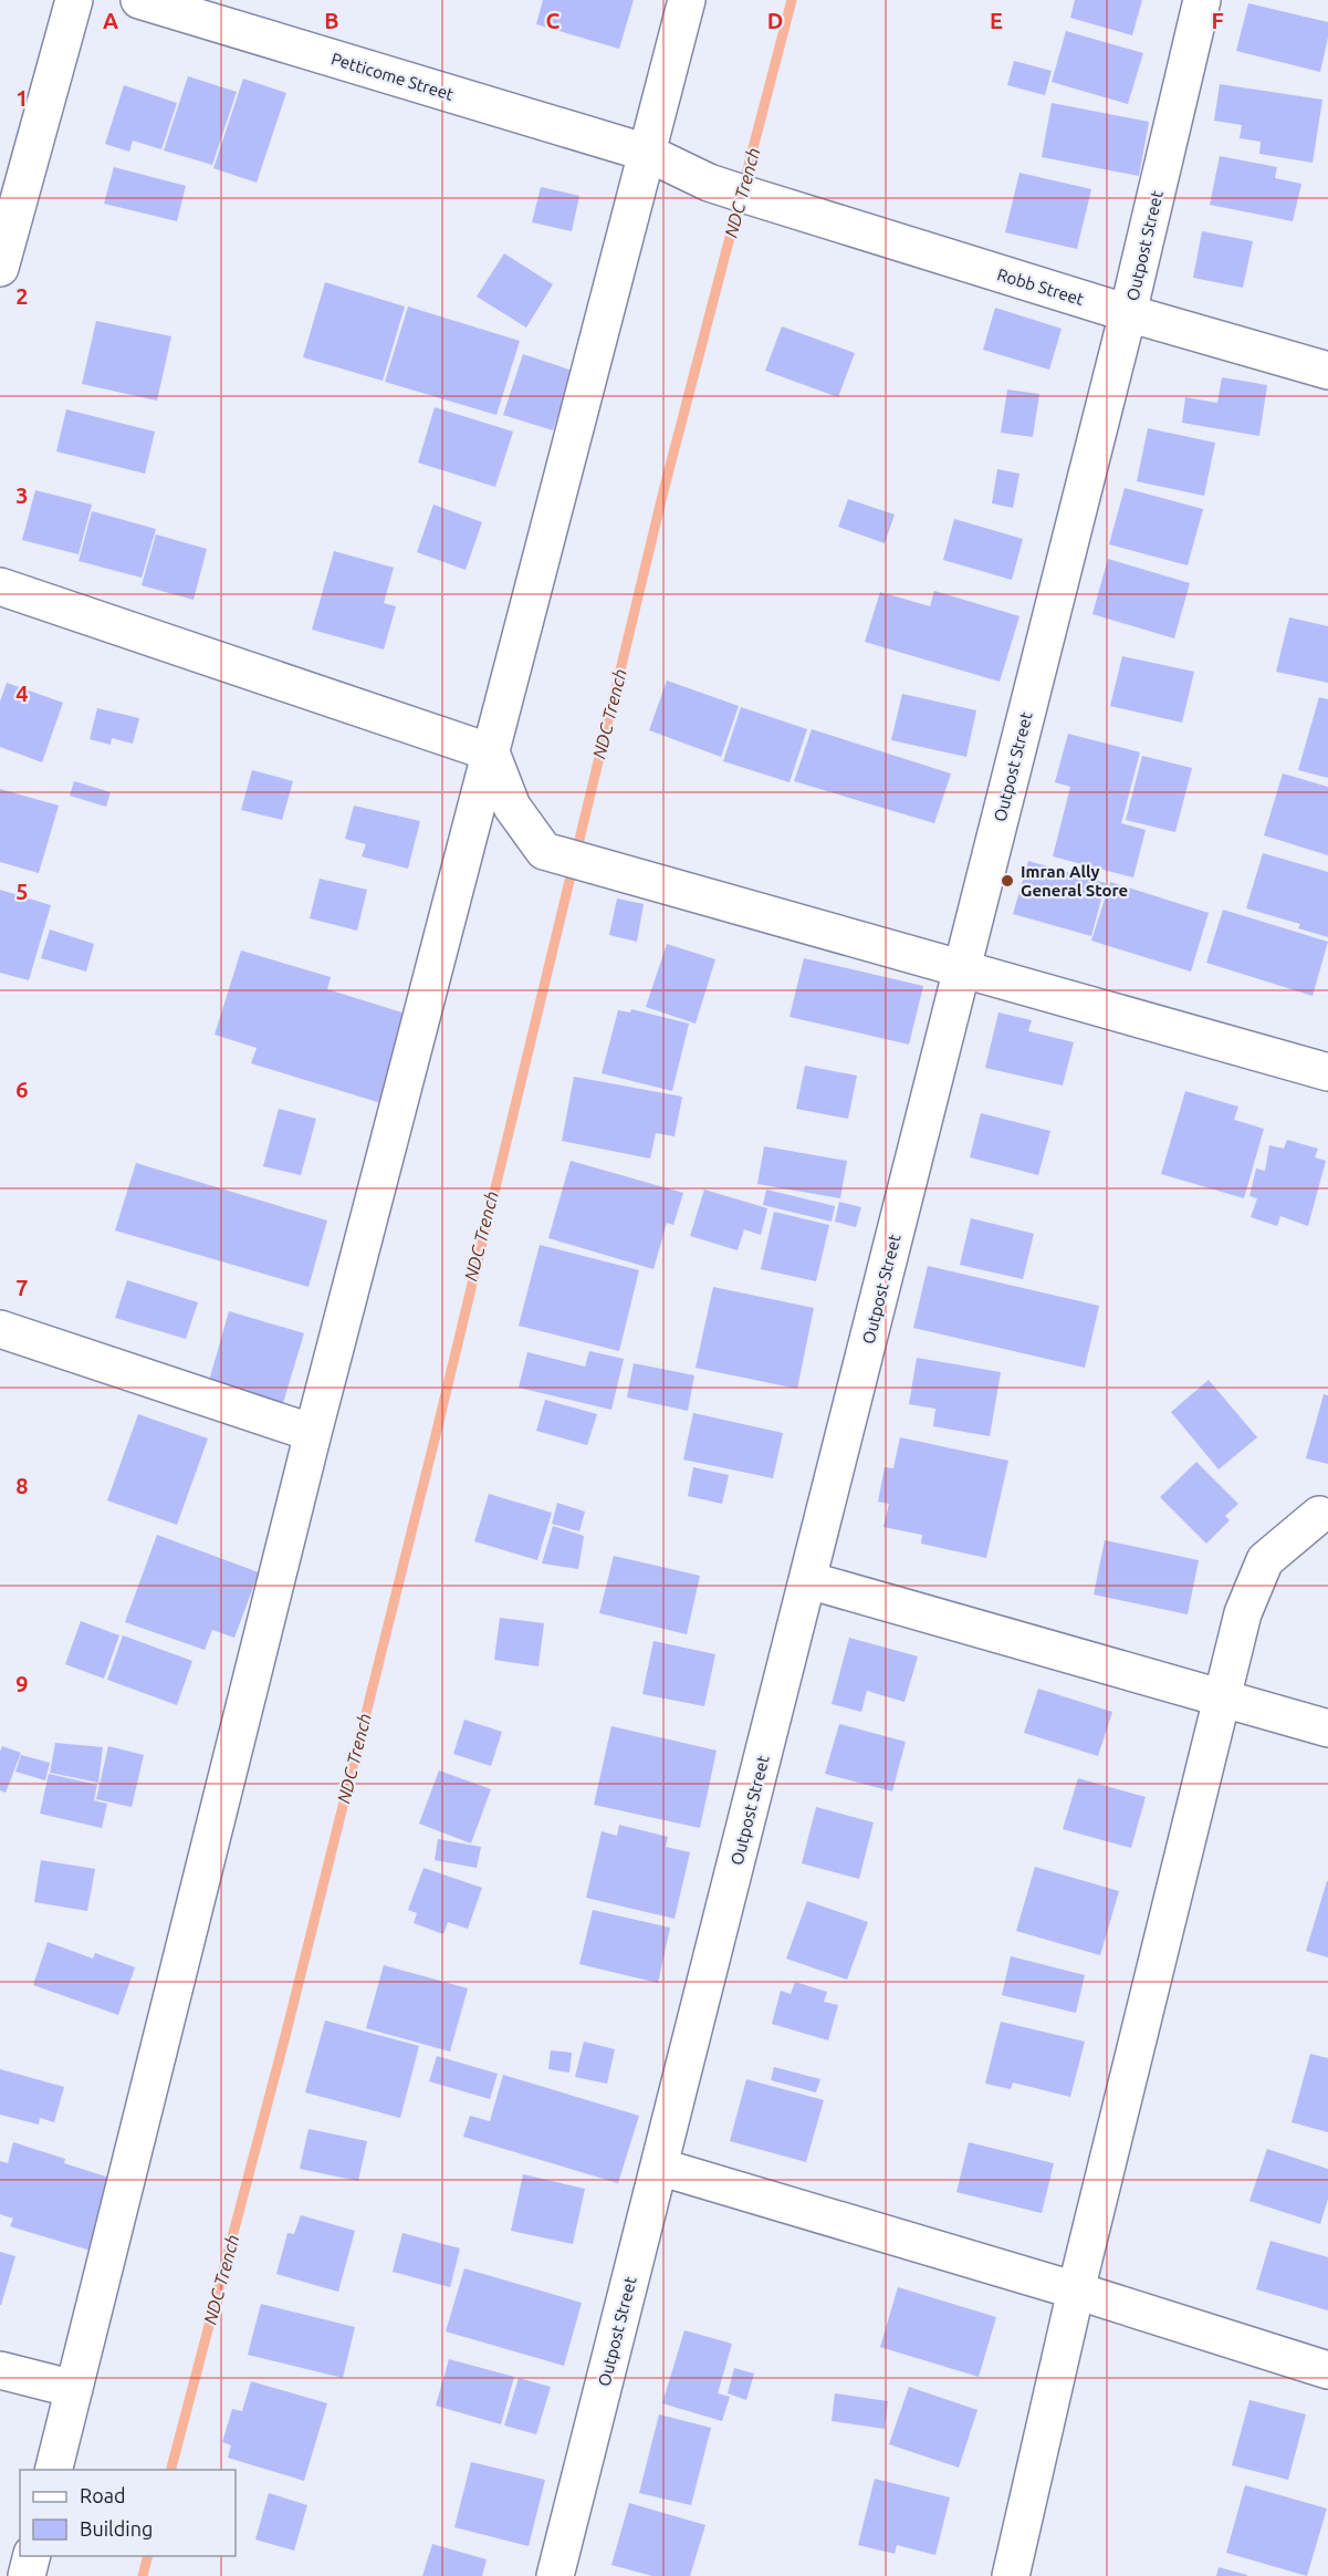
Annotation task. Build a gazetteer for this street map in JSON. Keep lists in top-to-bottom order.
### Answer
{
  "streets": {
    "street": ["Petticome Street", "Outpost Street", "Robb Street"]
  },
  "crossings": [
    ["Petticome Street", "Robb Street"],
    ["Outpost Street", "Robb Street"]
  ],
  "water": ["NDC Trench"],
  "places": ["Imran Ally General Store"],
  "legend": ["Road", "Building"],
  "grid": {
    "columns": [
      "A",
      "B",
      "C",
      "D",
      "E",
      "F"
    ],
    "rows": [
      "1",
      "2",
      "3",
      "4",
      "5",
      "6",
      "7",
      "8",
      "9"
    ]
  }
}
